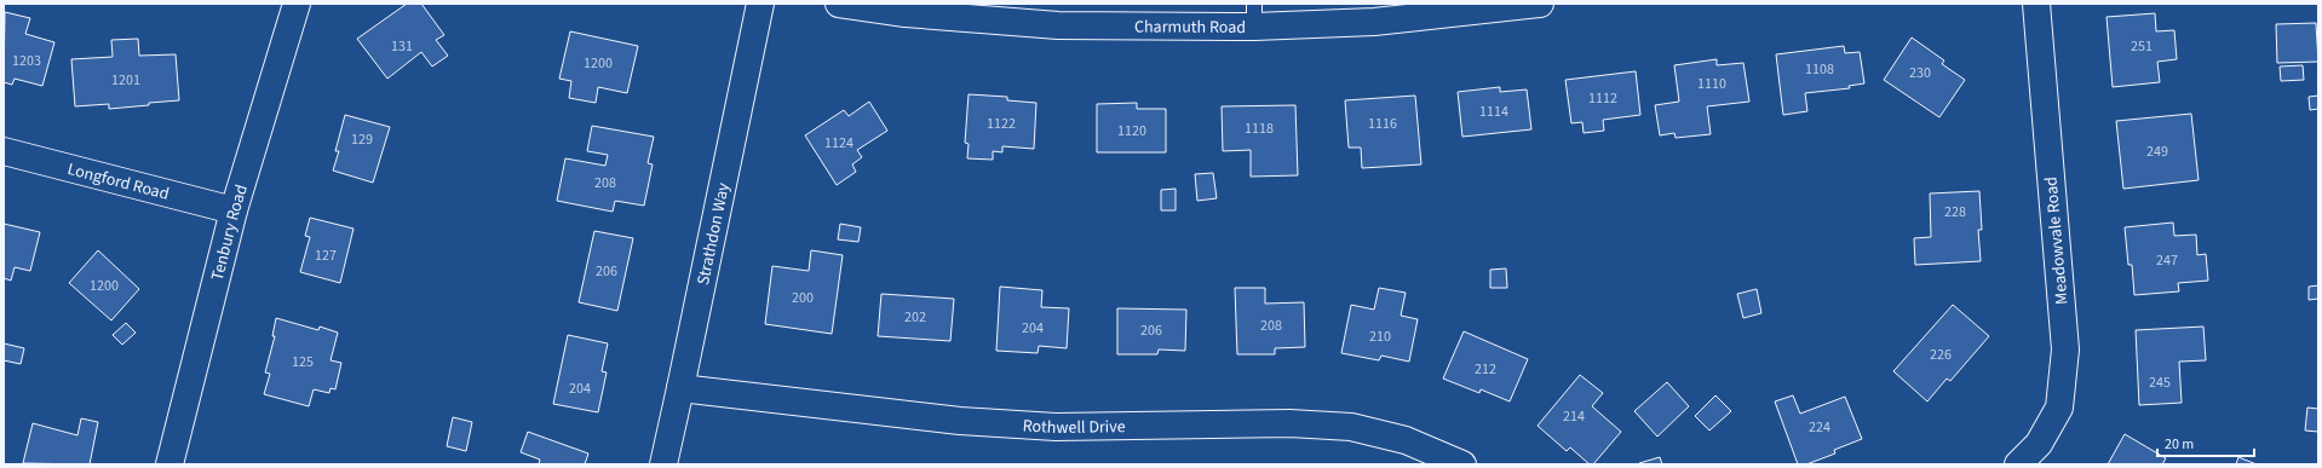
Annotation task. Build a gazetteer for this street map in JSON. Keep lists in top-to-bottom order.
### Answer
{
  "streets": {
    "street": [
      "Charmuth Road",
      "Longford Road",
      "Tenbury Road",
      "Strathdon Way",
      "Meadowvale Road",
      "Rothwell Drive"
    ]
  },
  "crossings": [
    ["Longford Road", "Tenbury Road"],
    ["Strathdon Way", "Rothwell Drive"]
  ],
  "house_numbers": [
    "131",
    "251",
    "1203",
    "1200",
    "1108",
    "230",
    "1201",
    "1110",
    "1112",
    "1114",
    "1122",
    "1116",
    "1118",
    "1120",
    "129",
    "1124",
    "249",
    "208",
    "228",
    "127",
    "247",
    "206",
    "1200",
    "200",
    "202",
    "208",
    "204",
    "206",
    "210",
    "226",
    "125",
    "212",
    "245",
    "204",
    "214",
    "224"
  ],
  "scale_bar": "20 m"
}
